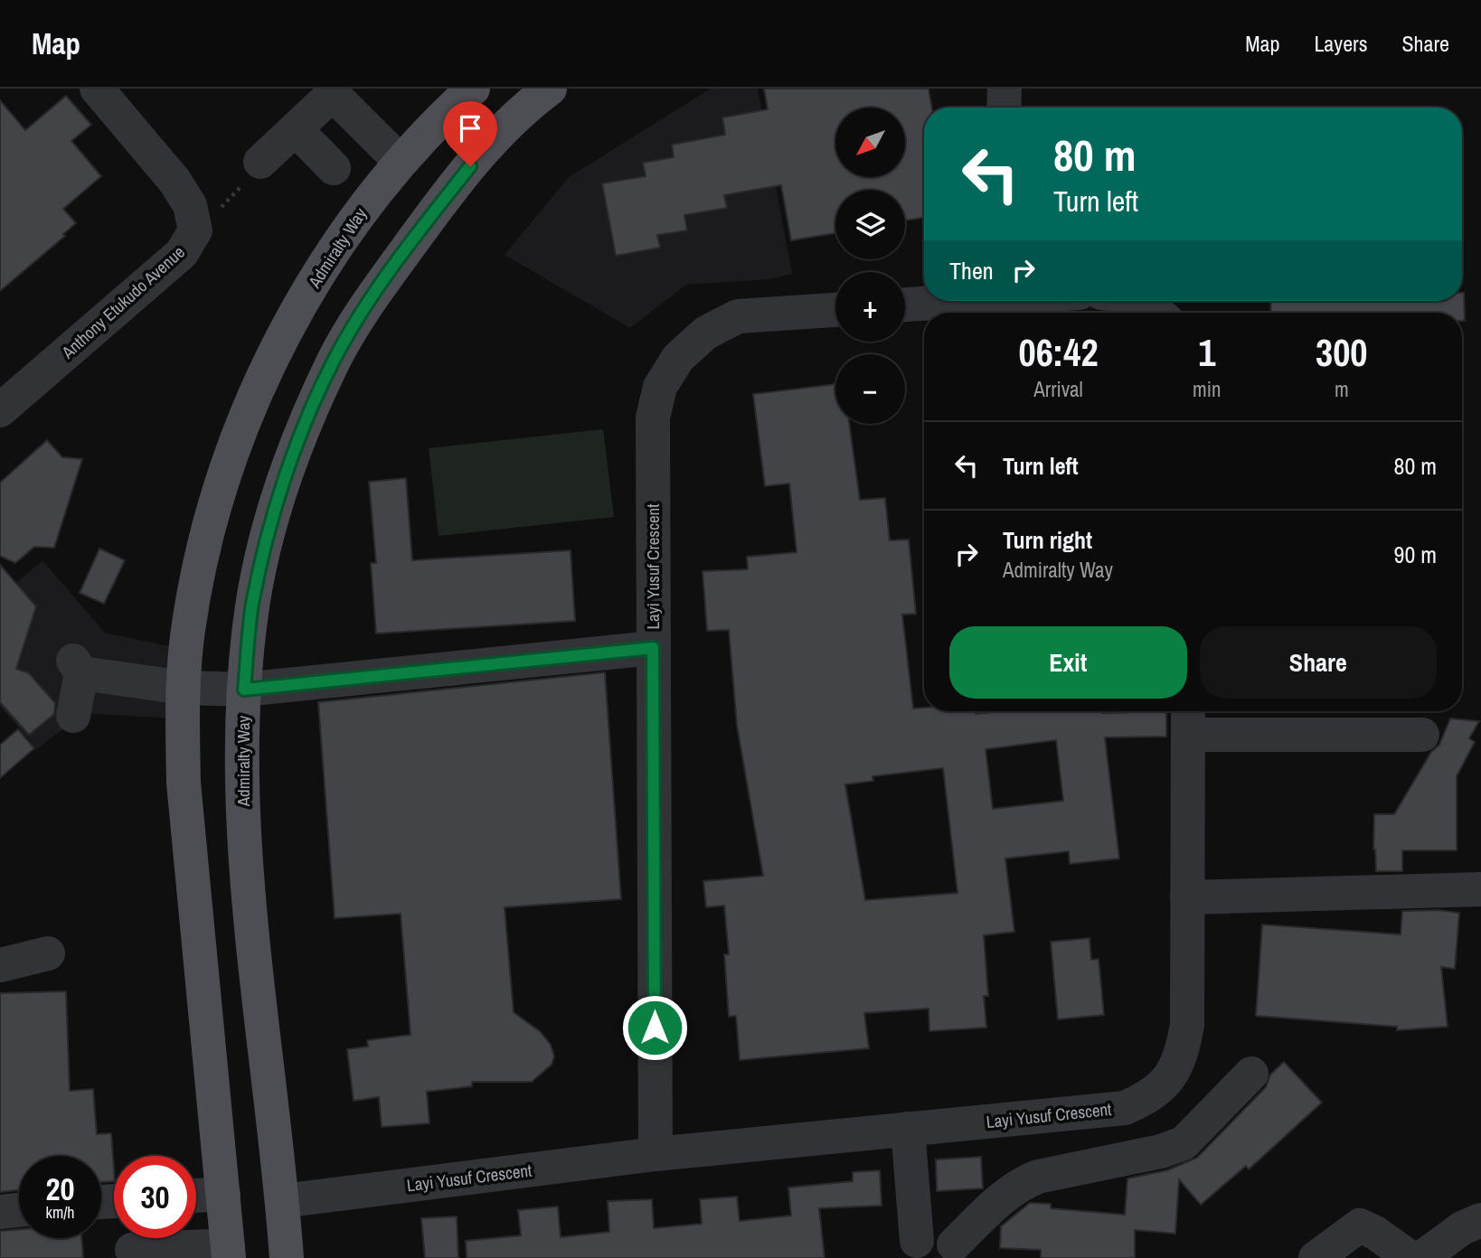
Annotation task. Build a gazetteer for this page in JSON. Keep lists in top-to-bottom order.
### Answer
{
  "streets": {
    "main road": ["Admiralty Way"],
    "street": ["Anthony Etukudo Avenue", "Layi Yusuf Crescent"]
  },
  "crossings": [
    ["Admiralty Way", "Layi Yusuf Crescent"]
  ],
  "north": "bottom left",
  "page": {
    "header": "Map",
    "nav": ["Map", "Layers", "Share"],
    "map_buttons": ["+", "−"],
    "turn": ["80 m", "Turn left"],
    "then": "Then",
    "eta": [
      "06:42",
      "Arrival",
      "1",
      "min",
      "300",
      "m"
    ],
    "list": [
      {
        "name": "Turn left",
        "value": "80 m"
      },
      {
        "name": "Turn right",
        "note": "Admiralty Way",
        "value": "90 m"
      }
    ],
    "buttons": ["Exit", "Share"],
    "speed": "20 km/h",
    "limit": "30"
  }
}
